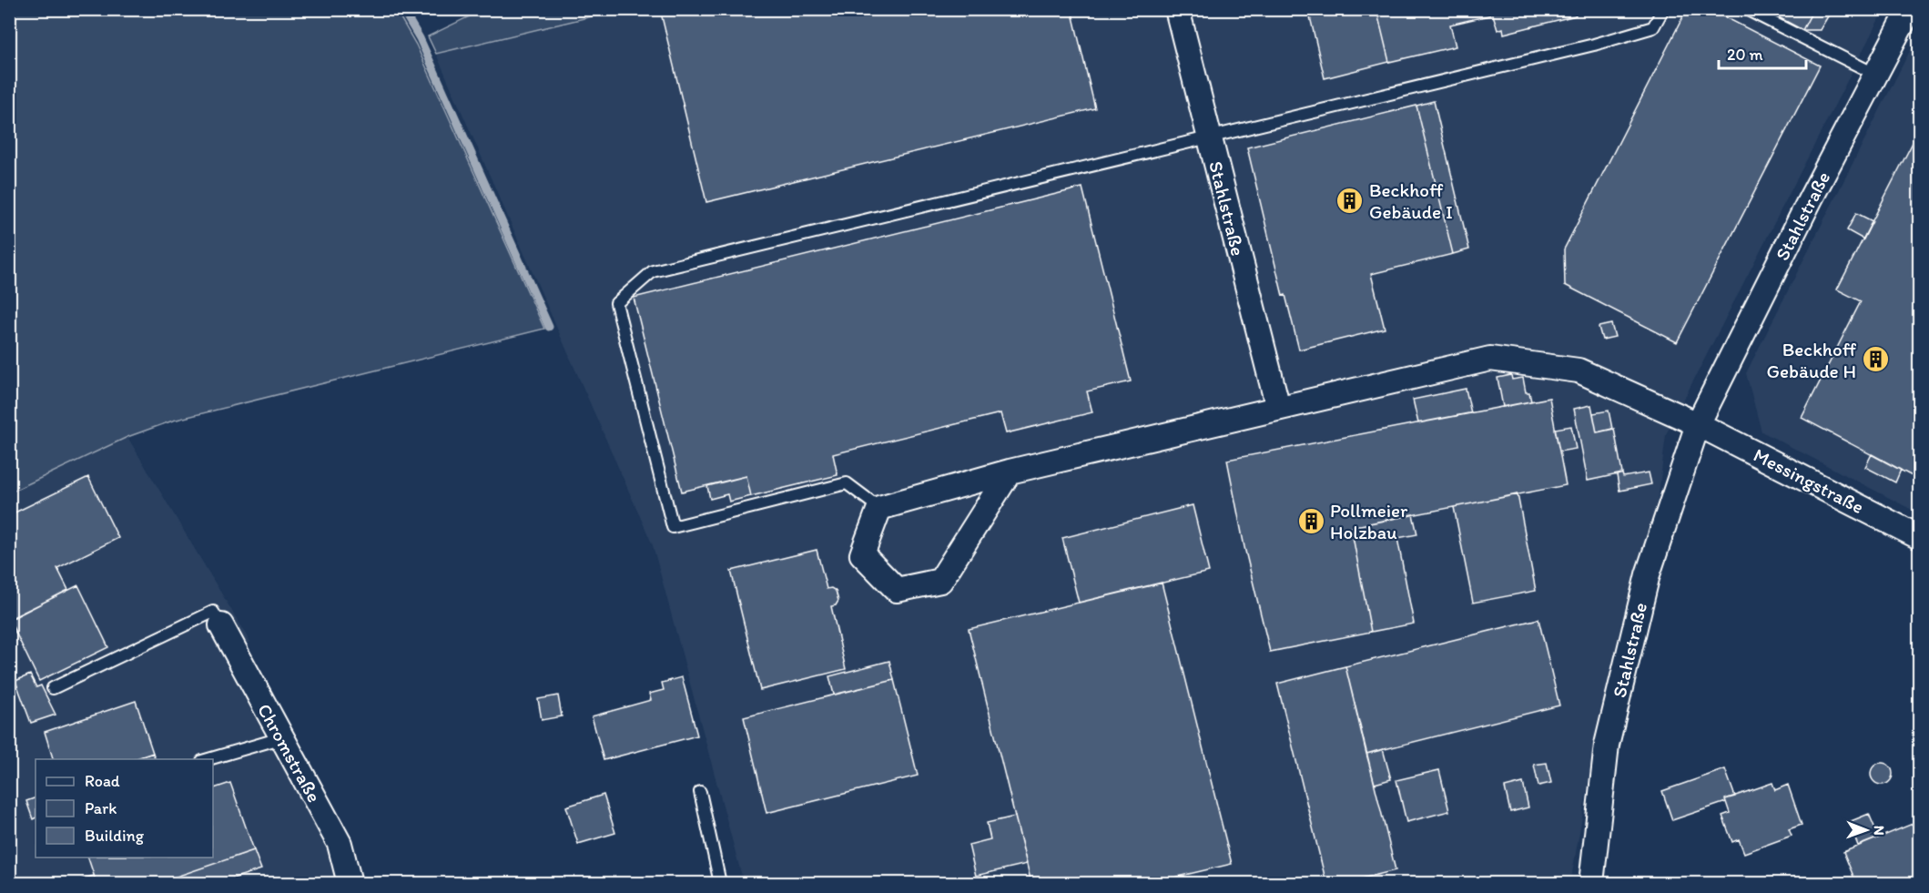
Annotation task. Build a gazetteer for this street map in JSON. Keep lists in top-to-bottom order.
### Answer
{
  "streets": {
    "street": ["Stahlstraße", "Messingstraße", "Chromstraße"]
  },
  "crossings": [
    ["Stahlstraße", "Messingstraße"]
  ],
  "places": {
    "building": ["Beckhoff Gebäude I", "Beckhoff Gebäude H", "Pollmeier Holzbau"]
  },
  "legend": ["Road", "Park", "Building"],
  "scale_bar": "20 m",
  "north": "right"
}
